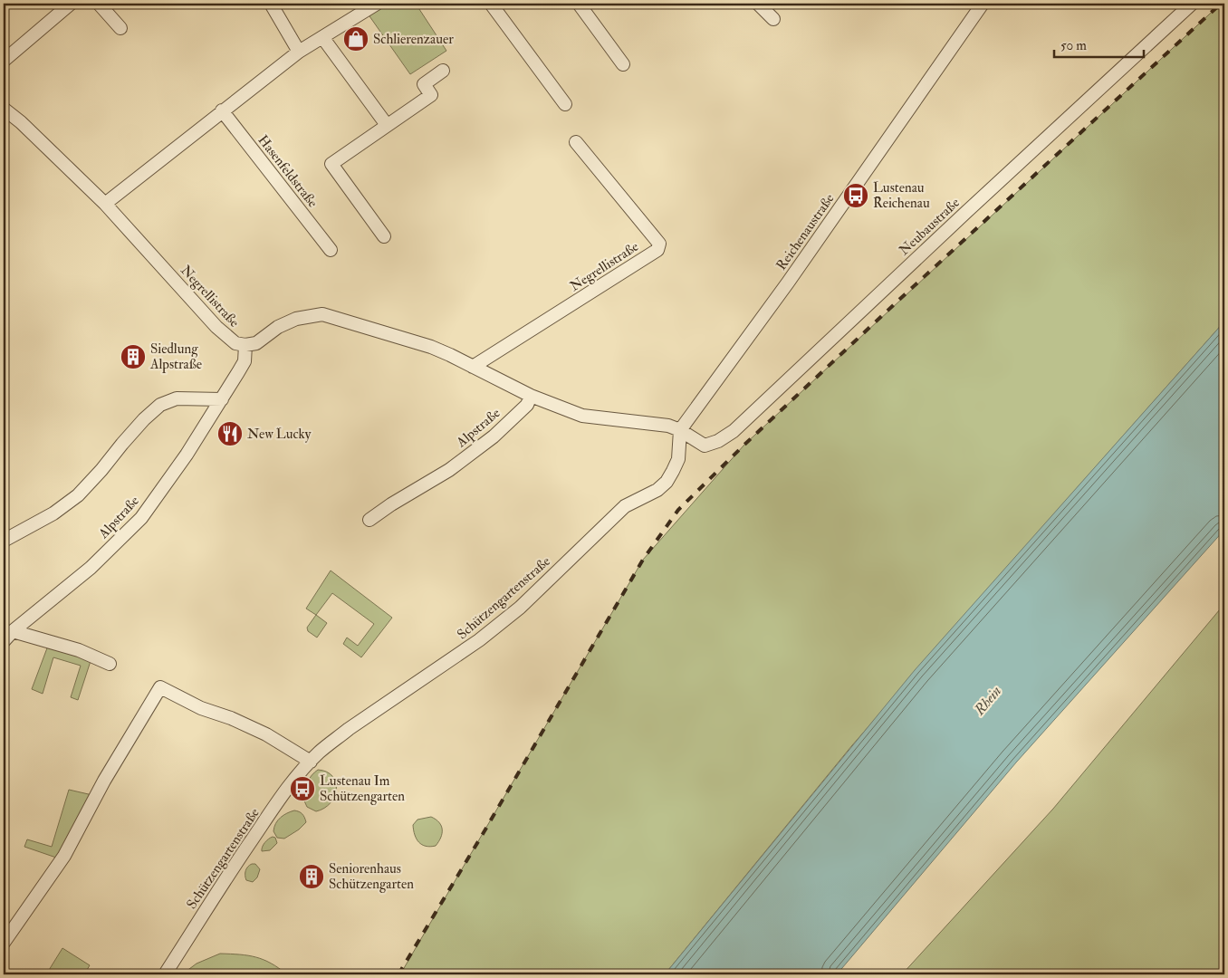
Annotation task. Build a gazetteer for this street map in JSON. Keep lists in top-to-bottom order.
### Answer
{
  "streets": {
    "street": [
      "Hasenfeldstraße",
      "Neubaustraße",
      "Reichenaustraße",
      "Negrellistraße",
      "Alpstraße",
      "Schützengartenstraße"
    ]
  },
  "crossings": [
    ["Neubaustraße", "Reichenaustraße"],
    ["Neubaustraße", "Schützengartenstraße"],
    ["Reichenaustraße", "Schützengartenstraße"],
    ["Negrellistraße", "Alpstraße"]
  ],
  "water": ["Rhein"],
  "places": {
    "shop": ["Schlierenzauer"],
    "bus stop": ["Lustenau Reichenau", "Lustenau Im Schützengarten"],
    "building": ["Siedlung Alpstraße", "Seniorenhaus Schützengarten"],
    "restaurant": ["New Lucky"]
  },
  "scale_bar": "50 m"
}
